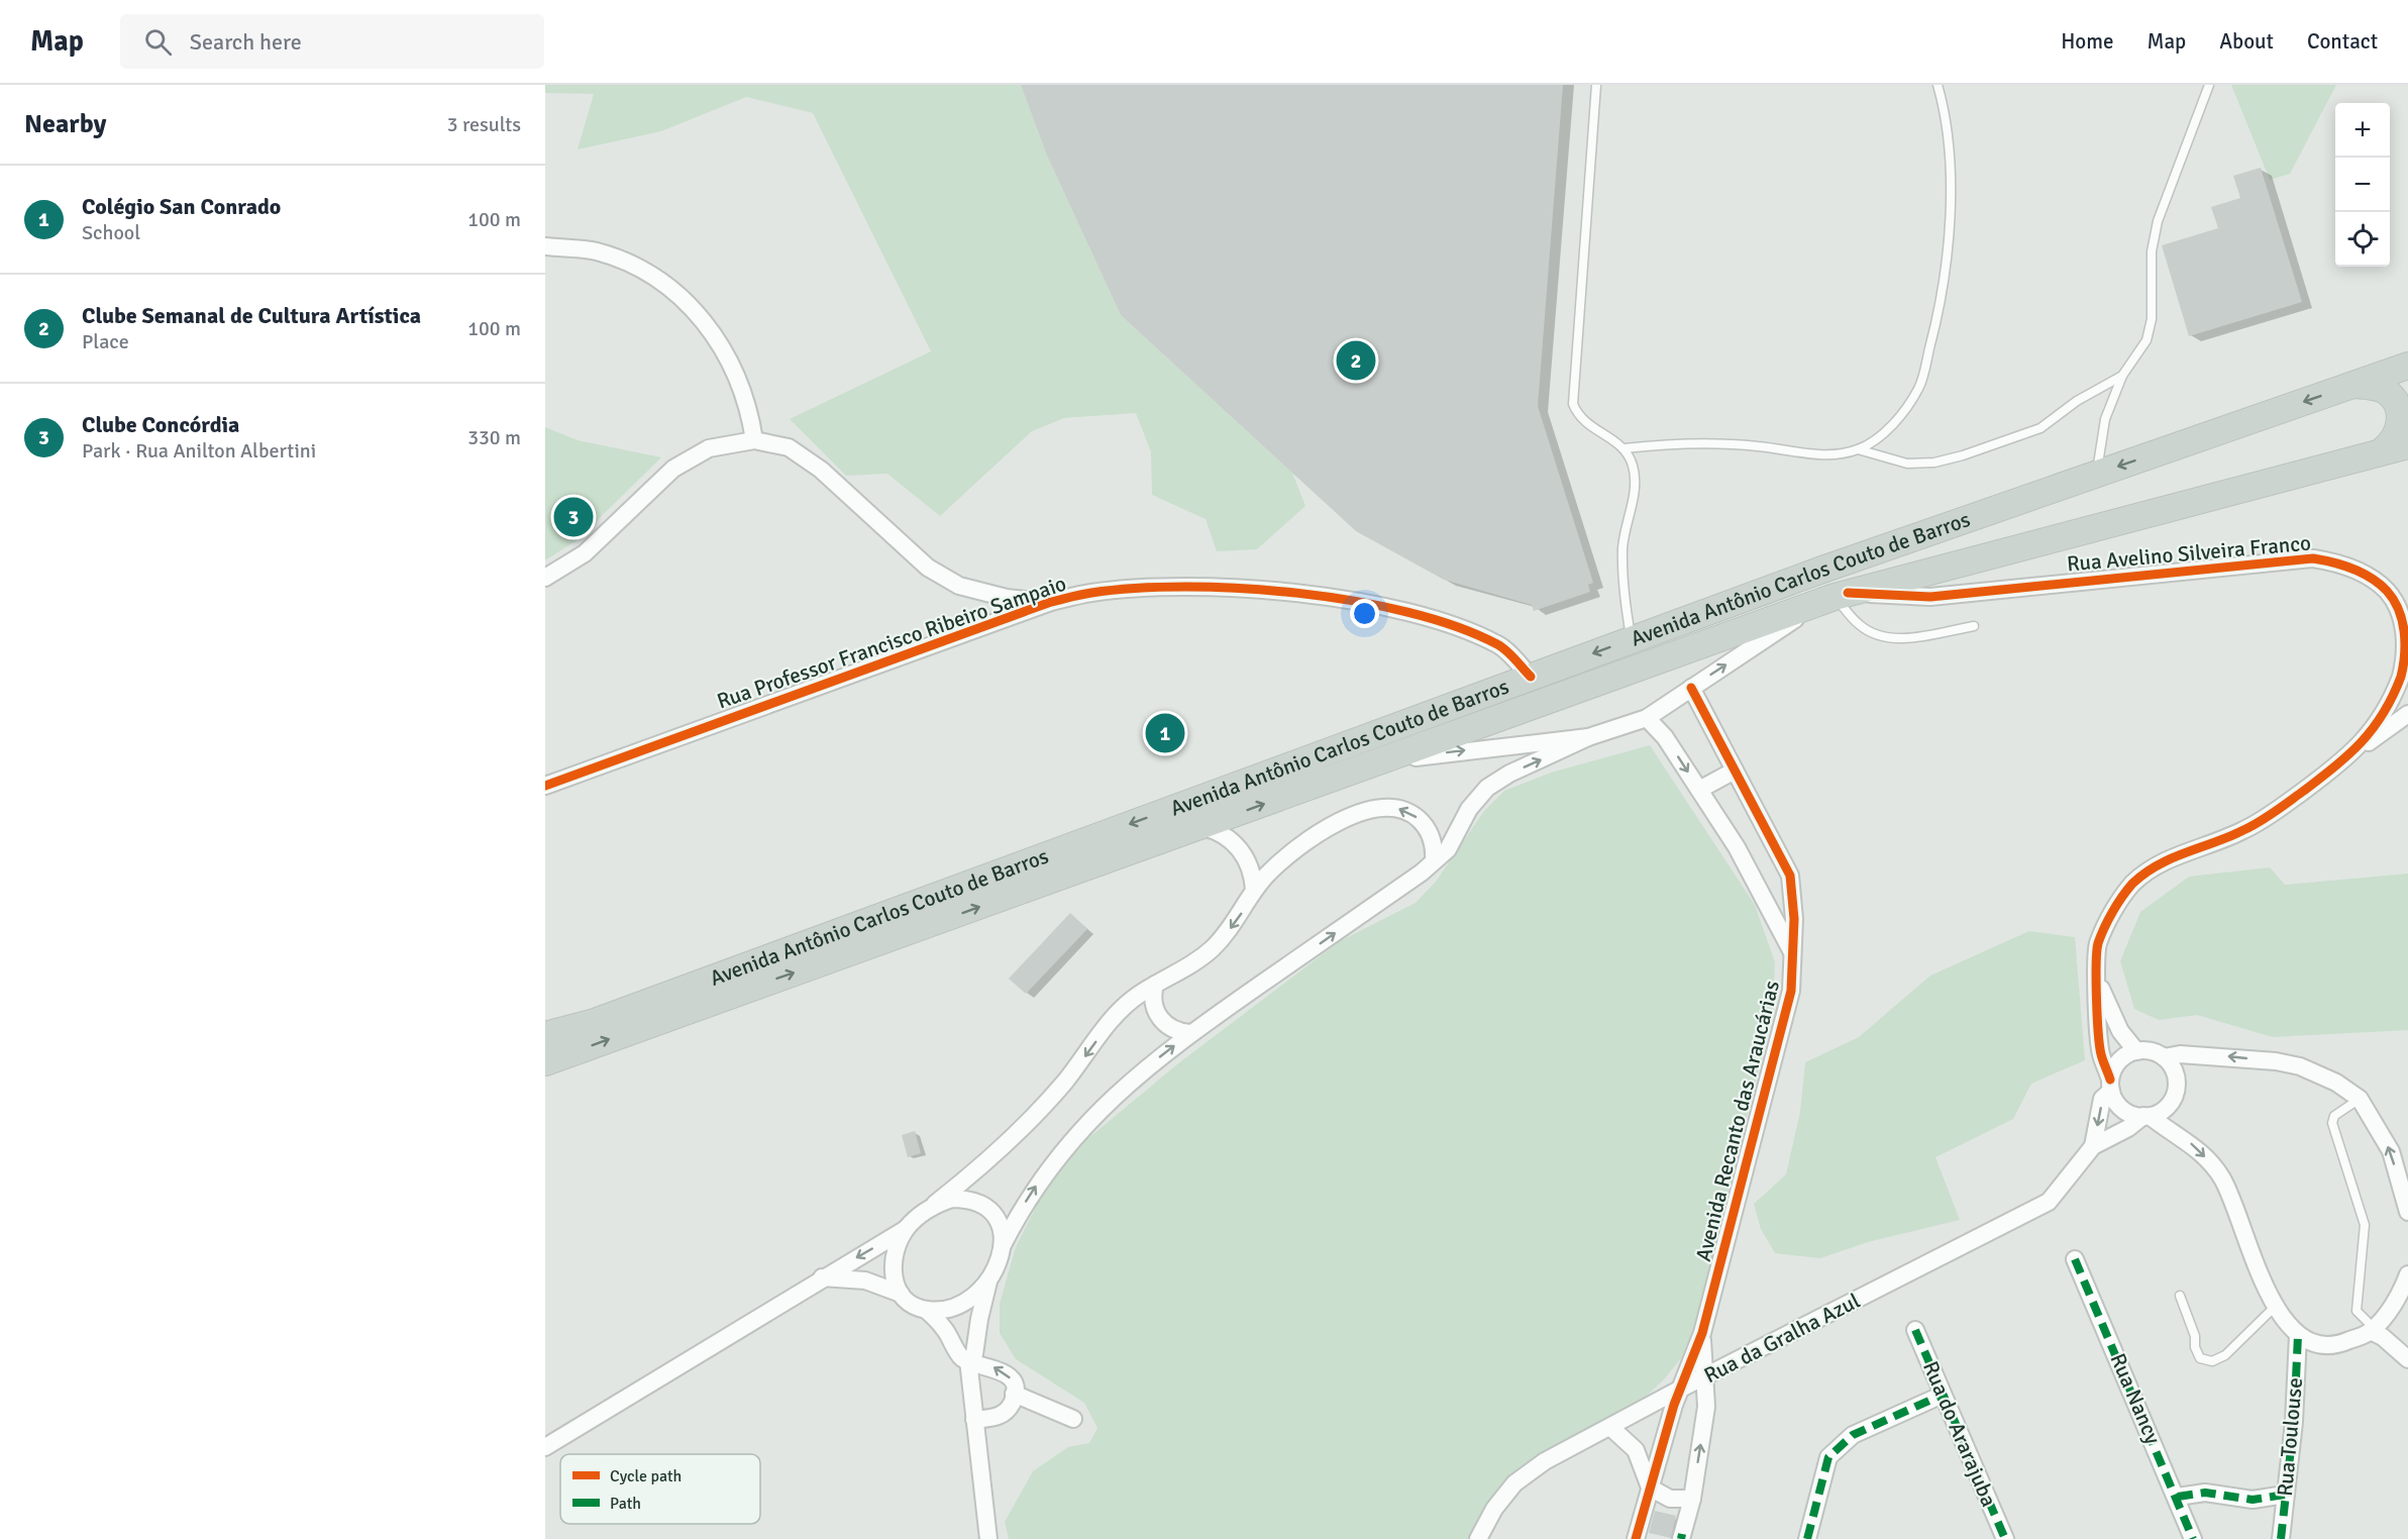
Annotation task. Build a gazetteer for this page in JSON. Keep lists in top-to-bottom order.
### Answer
{
  "streets": {
    "main road": ["Avenida Antônio Carlos Couto de Barros"],
    "street": [
      "Rua Avelino Silveira Franco",
      "Rua Professor Francisco Ribeiro Sampaio",
      "Avenida Recanto das Araucárias",
      "Rua da Gralha Azul",
      "Rua Nancy",
      "Rua do Ararajuba",
      "Rua Toulouse"
    ]
  },
  "crossings": [
    ["Rua Avelino Silveira Franco", "Avenida Antônio Carlos Couto de Barros"],
    ["Rua Avelino Silveira Franco", "Rua da Gralha Azul"],
    ["Avenida Antônio Carlos Couto de Barros", "Rua Professor Francisco Ribeiro Sampaio"],
    ["Avenida Recanto das Araucárias", "Rua da Gralha Azul"]
  ],
  "legend": ["Cycle path", "Path"],
  "page": {
    "header": "Map",
    "search": "Search here",
    "nav": [
      "Home",
      "Map",
      "About",
      "Contact"
    ],
    "heading": ["Nearby", "3 results"],
    "map_buttons": ["+", "−"],
    "list": [
      {
        "mark": "1",
        "name": "Colégio San Conrado",
        "note": "School",
        "value": "100 m"
      },
      {
        "mark": "2",
        "name": "Clube Semanal de Cultura Artística",
        "note": "Place",
        "value": "100 m"
      },
      {
        "mark": "3",
        "name": "Clube Concórdia",
        "note": "Park · Rua Anilton Albertini",
        "value": "330 m"
      }
    ],
    "pins": ["2", "3", "1"]
  }
}
